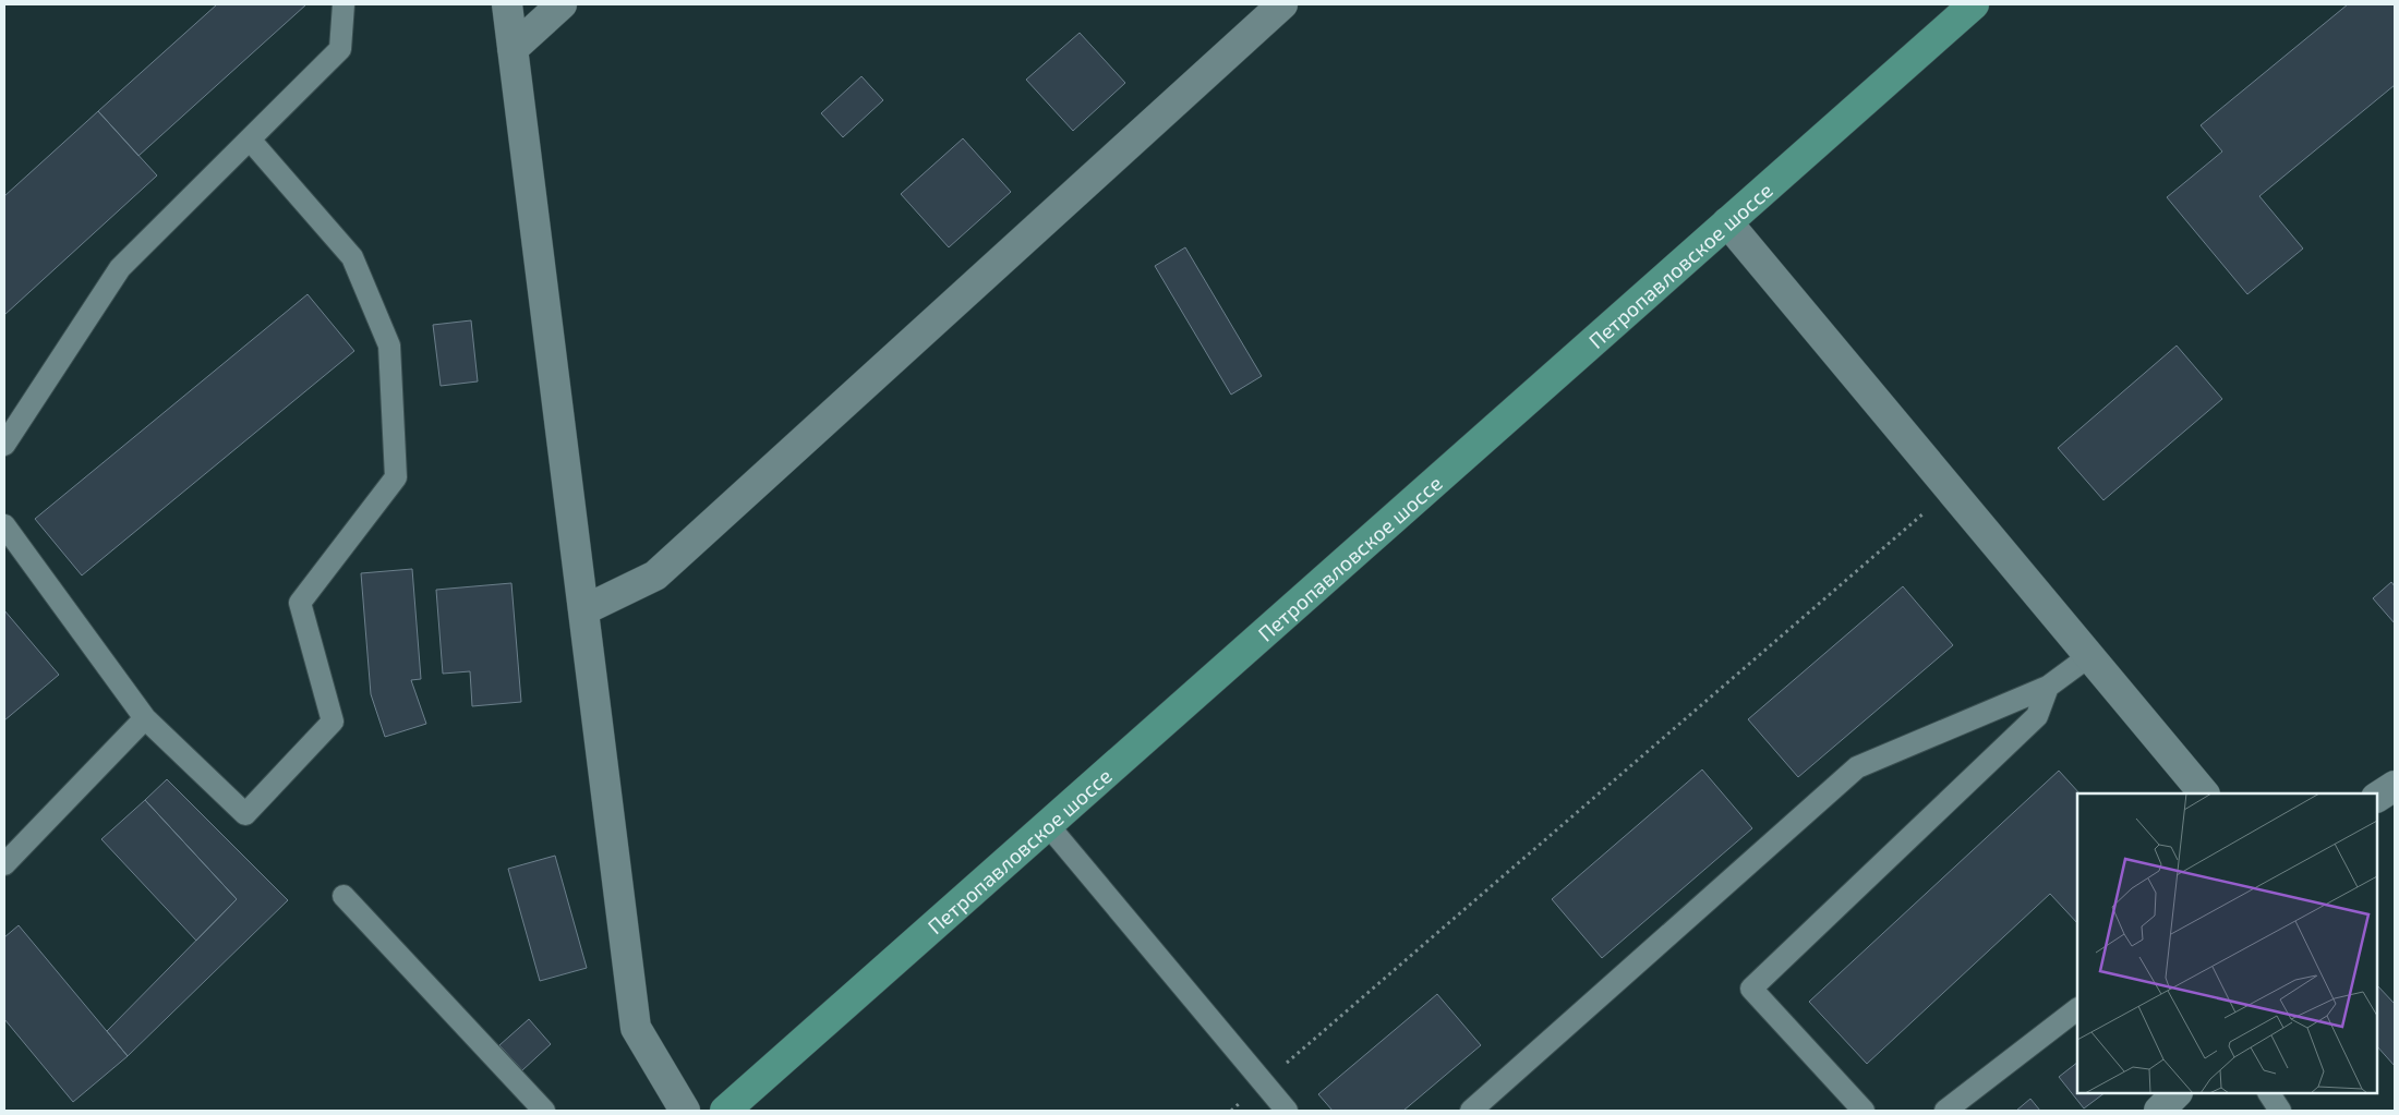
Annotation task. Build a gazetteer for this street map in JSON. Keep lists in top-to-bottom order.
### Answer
{
  "streets": {
    "main road": ["Петропавловское шоссе"]
  }
}
